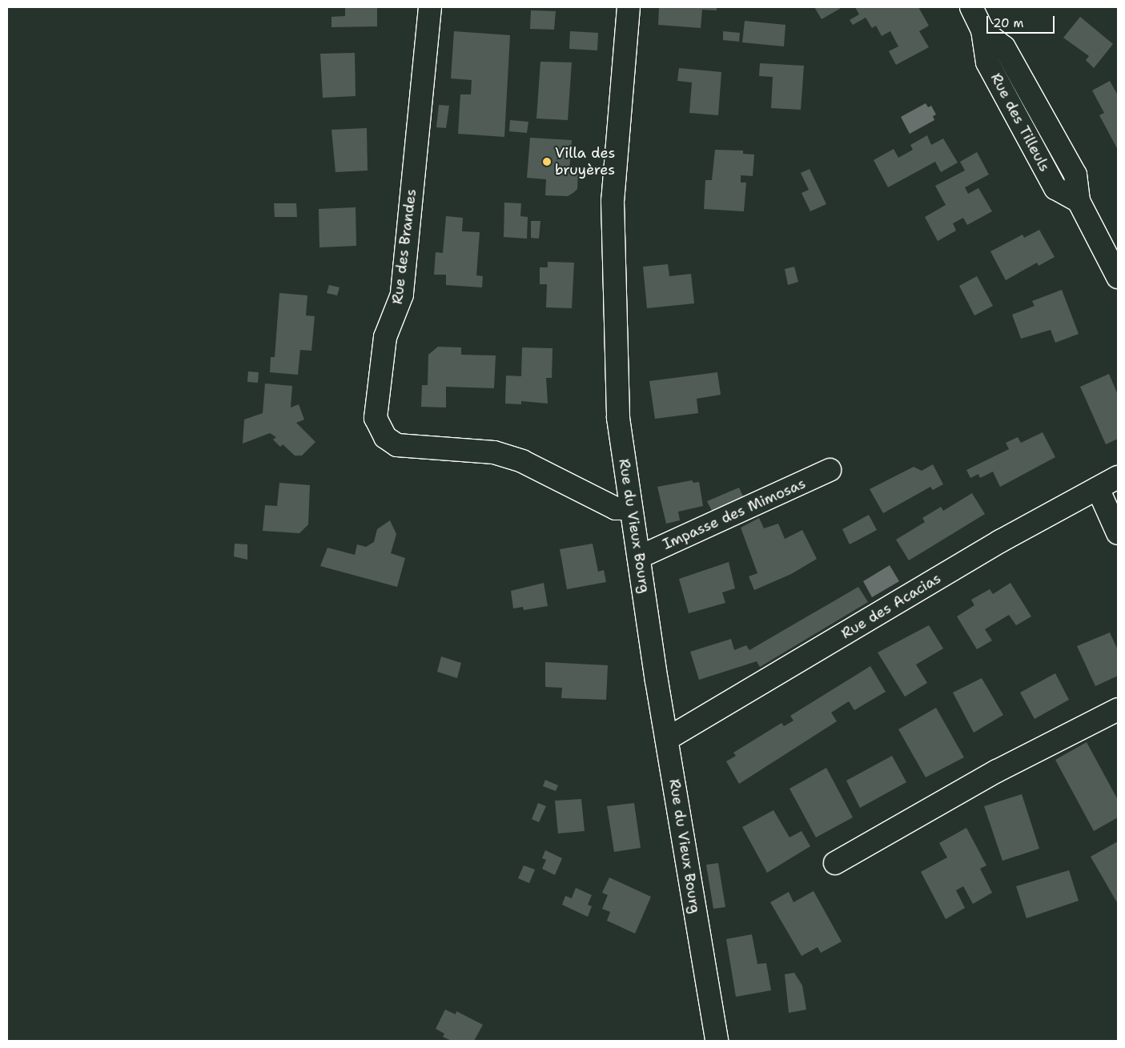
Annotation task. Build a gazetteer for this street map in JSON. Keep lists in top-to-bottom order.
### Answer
{
  "streets": {
    "street": [
      "Rue des Tilleuls",
      "Rue des Brandes",
      "Impasse des Mimosas",
      "Rue du Vieux Bourg",
      "Rue des Acacias"
    ]
  },
  "crossings": [
    ["Rue des Brandes", "Rue du Vieux Bourg"],
    ["Impasse des Mimosas", "Rue du Vieux Bourg"],
    ["Rue du Vieux Bourg", "Rue des Acacias"]
  ],
  "places": ["Villa des bruyères"],
  "scale_bar": "20 m"
}
